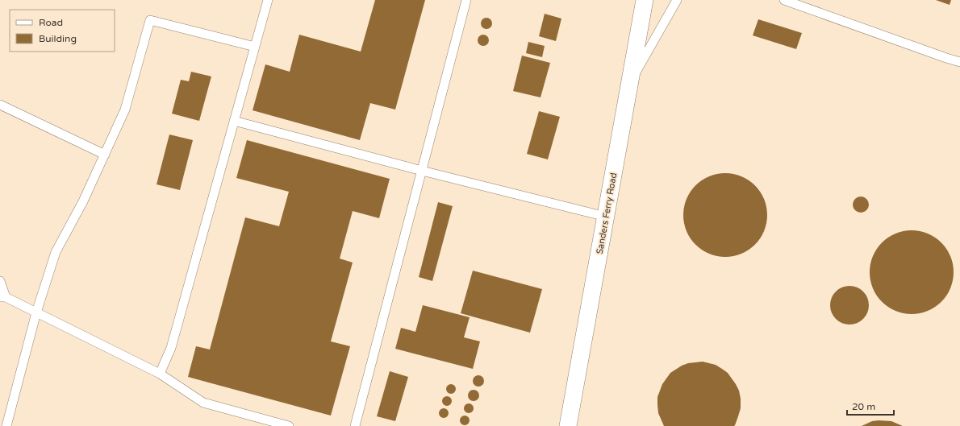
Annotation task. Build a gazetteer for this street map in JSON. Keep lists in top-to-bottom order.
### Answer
{
  "streets": {
    "street": ["Sanders Ferry Road"]
  },
  "legend": ["Road", "Building"],
  "scale_bar": "20 m"
}
